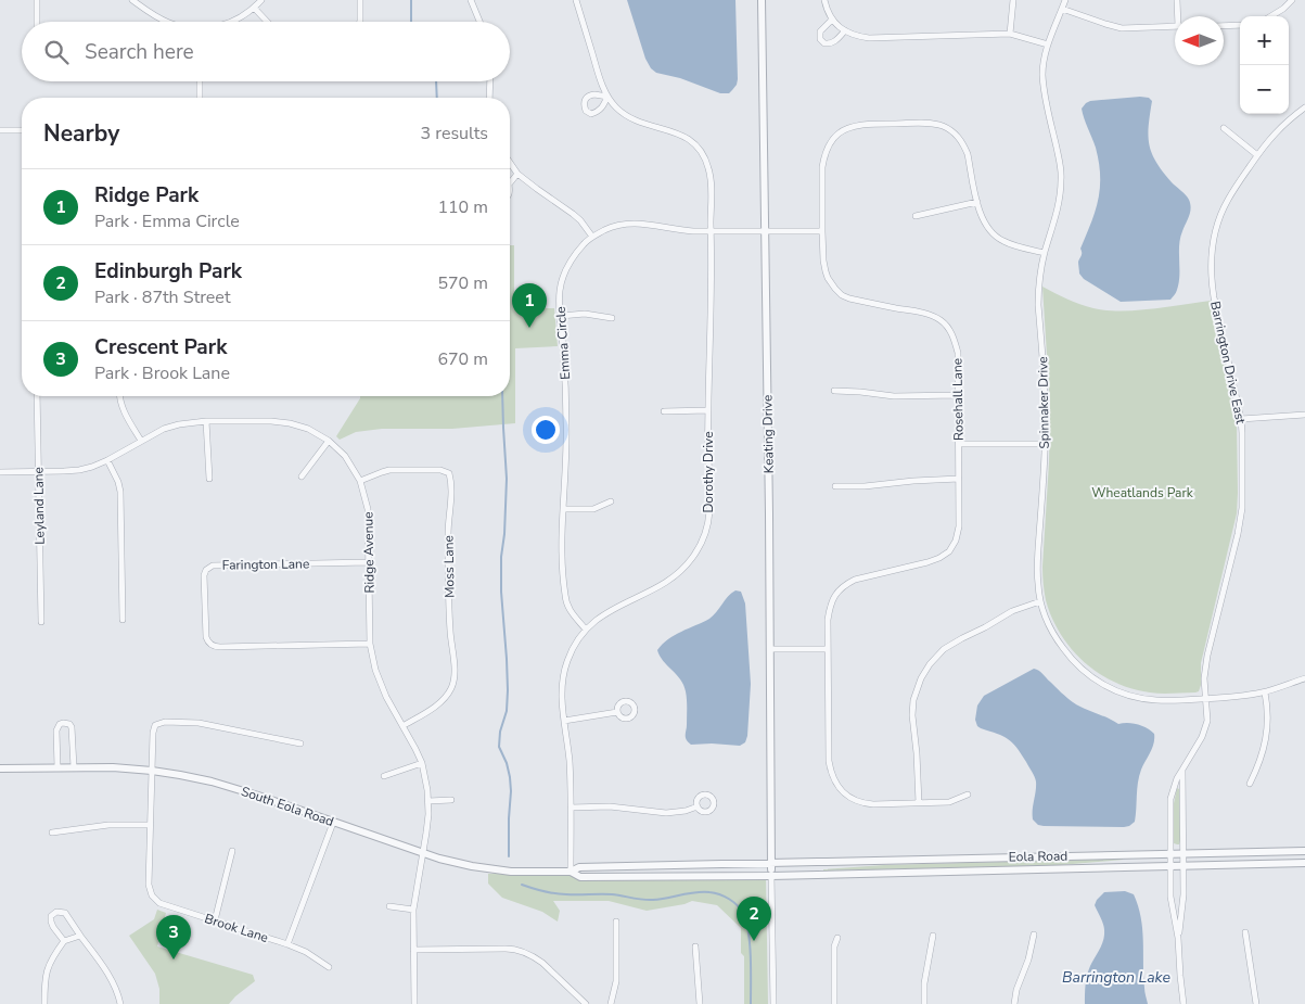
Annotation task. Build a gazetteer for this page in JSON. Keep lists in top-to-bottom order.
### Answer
{
  "streets": {
    "street": [
      "Emma Circle",
      "Barrington Drive East",
      "Rosehall Lane",
      "Spinnaker Drive",
      "Keating Drive",
      "Dorothy Drive",
      "Leyland Lane",
      "Ridge Avenue",
      "Farington Lane",
      "Moss Lane",
      "South Eola Road",
      "Eola Road",
      "Brook Lane"
    ]
  },
  "crossings": [
    ["Emma Circle", "Rosehall Lane"],
    ["Emma Circle", "Keating Drive"],
    ["Emma Circle", "Dorothy Drive"],
    ["Barrington Drive East", "Spinnaker Drive"],
    ["Barrington Drive East", "Eola Road"],
    ["Rosehall Lane", "Spinnaker Drive"],
    ["Keating Drive", "South Eola Road"],
    ["Keating Drive", "Eola Road"],
    ["Dorothy Drive", "South Eola Road"],
    ["Leyland Lane", "Ridge Avenue"],
    ["Ridge Avenue", "Farington Lane"],
    ["Ridge Avenue", "Moss Lane"],
    ["Ridge Avenue", "South Eola Road"],
    ["South Eola Road", "Eola Road"],
    ["South Eola Road", "Brook Lane"]
  ],
  "water": ["Barrington Lake"],
  "parks": ["Wheatlands Park"],
  "north": "left",
  "page": {
    "map_buttons": ["+", "−"],
    "search": "Search here",
    "heading": ["Nearby", "3 results"],
    "list": [
      {
        "mark": "1",
        "name": "Ridge Park",
        "note": "Park · Emma Circle",
        "value": "110 m"
      },
      {
        "mark": "2",
        "name": "Edinburgh Park",
        "note": "Park · 87th Street",
        "value": "570 m"
      },
      {
        "mark": "3",
        "name": "Crescent Park",
        "note": "Park · Brook Lane",
        "value": "670 m"
      }
    ],
    "pins": ["1", "2", "3"]
  }
}
